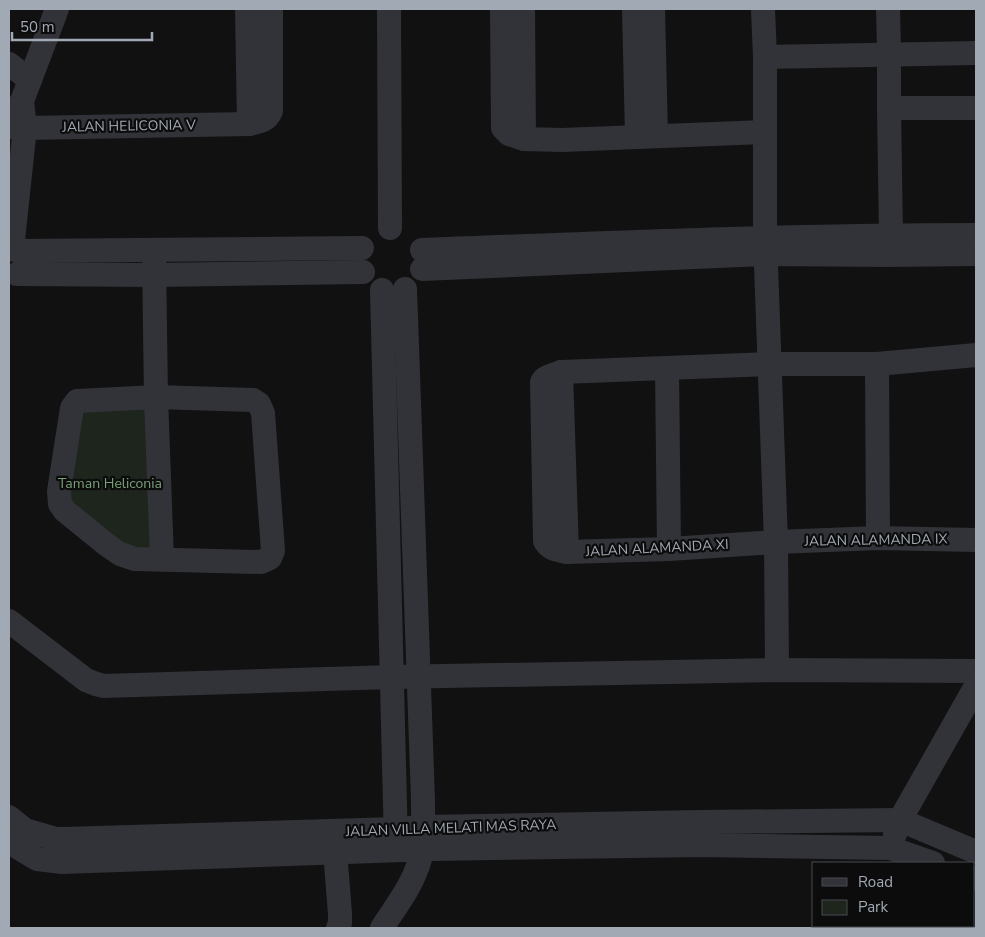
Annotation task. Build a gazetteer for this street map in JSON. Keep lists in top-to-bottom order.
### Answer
{
  "streets": {
    "street": [
      "JALAN HELICONIA V",
      "JALAN ALAMANDA IX",
      "JALAN ALAMANDA XI",
      "JALAN VILLA MELATI MAS RAYA"
    ]
  },
  "crossings": [
    ["JALAN ALAMANDA IX", "JALAN ALAMANDA XI"]
  ],
  "parks": ["Taman Heliconia"],
  "legend": ["Road", "Park"],
  "scale_bar": "50 m"
}
